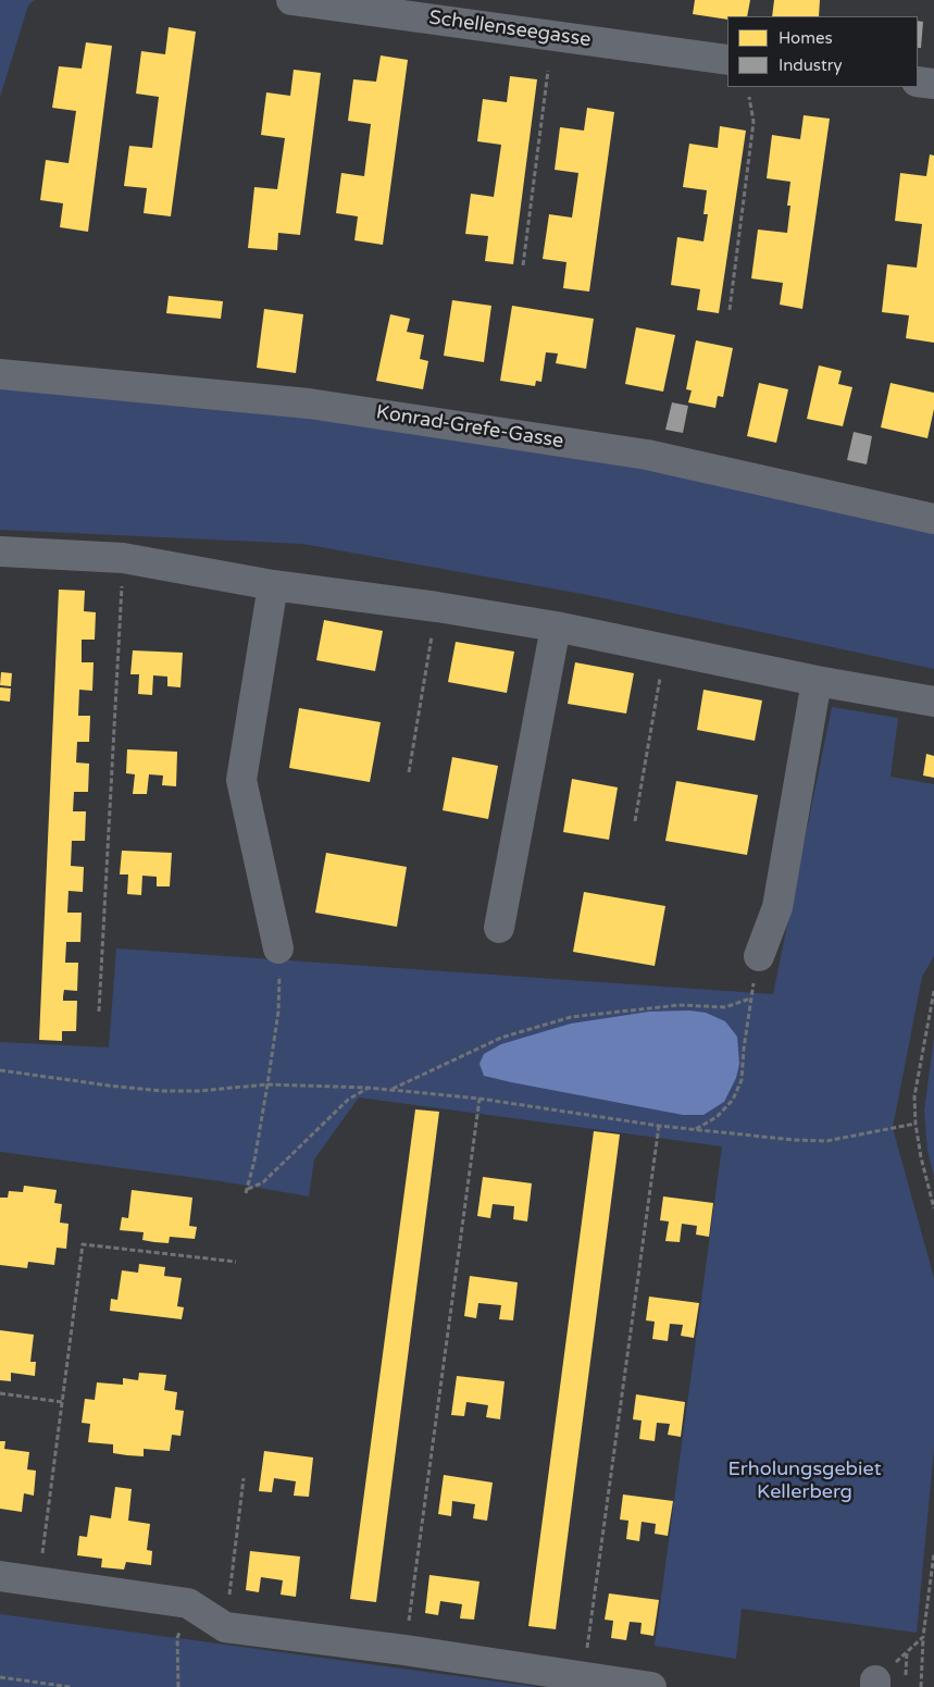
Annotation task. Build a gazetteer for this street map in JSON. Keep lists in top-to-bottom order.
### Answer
{
  "streets": {
    "street": ["Schellenseegasse", "Konrad-Grefe-Gasse"]
  },
  "parks": ["Erholungsgebiet Kellerberg"],
  "legend": ["Homes", "Industry"]
}
